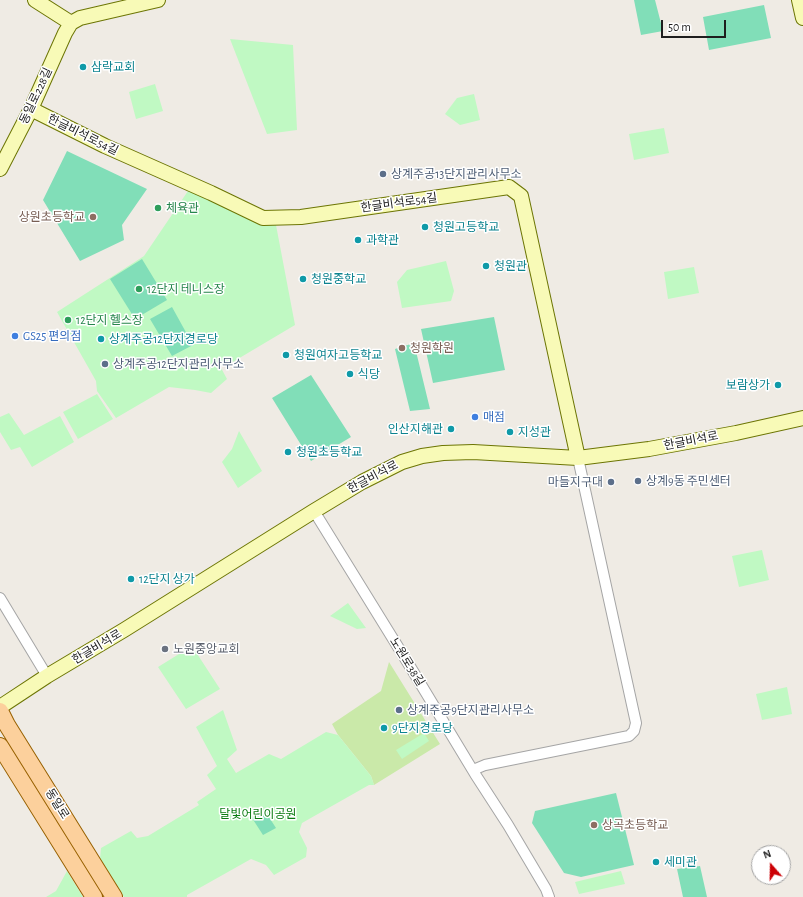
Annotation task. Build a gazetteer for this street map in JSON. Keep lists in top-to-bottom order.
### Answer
{
  "streets": {
    "main road": ["동일로"],
    "street": [
      "동일로228길",
      "한글비석로54길",
      "한글비석로",
      "노원로38길"
    ]
  },
  "crossings": [
    ["동일로228길", "한글비석로54길"],
    ["한글비석로54길", "한글비석로"],
    ["한글비석로", "노원로38길"]
  ],
  "parks": ["달빛어린이공원"],
  "places": [
    "삼락교회",
    "상계주공13단지관리사무소",
    "체육관",
    "상원초등학교",
    "청원고등학교",
    "과학관",
    "청원관",
    "청원중학교",
    "12단지 테니스장",
    "12단지 헬스장",
    "GS25 편의점",
    "상계주공12단지경로당",
    "청원학원",
    "청원여자고등학교",
    "상계주공12단지관리사무소",
    "식당",
    "보람상가",
    "매점",
    "인산지해관",
    "지성관",
    "청원초등학교",
    "상계9동 주민센터",
    "마들지구대",
    "12단지 상가",
    "노원중앙교회",
    "상계주공9단지관리사무소",
    "9단지경로당",
    "상곡초등학교",
    "세미관"
  ],
  "scale_bar": "50 m",
  "north": "top"
}
